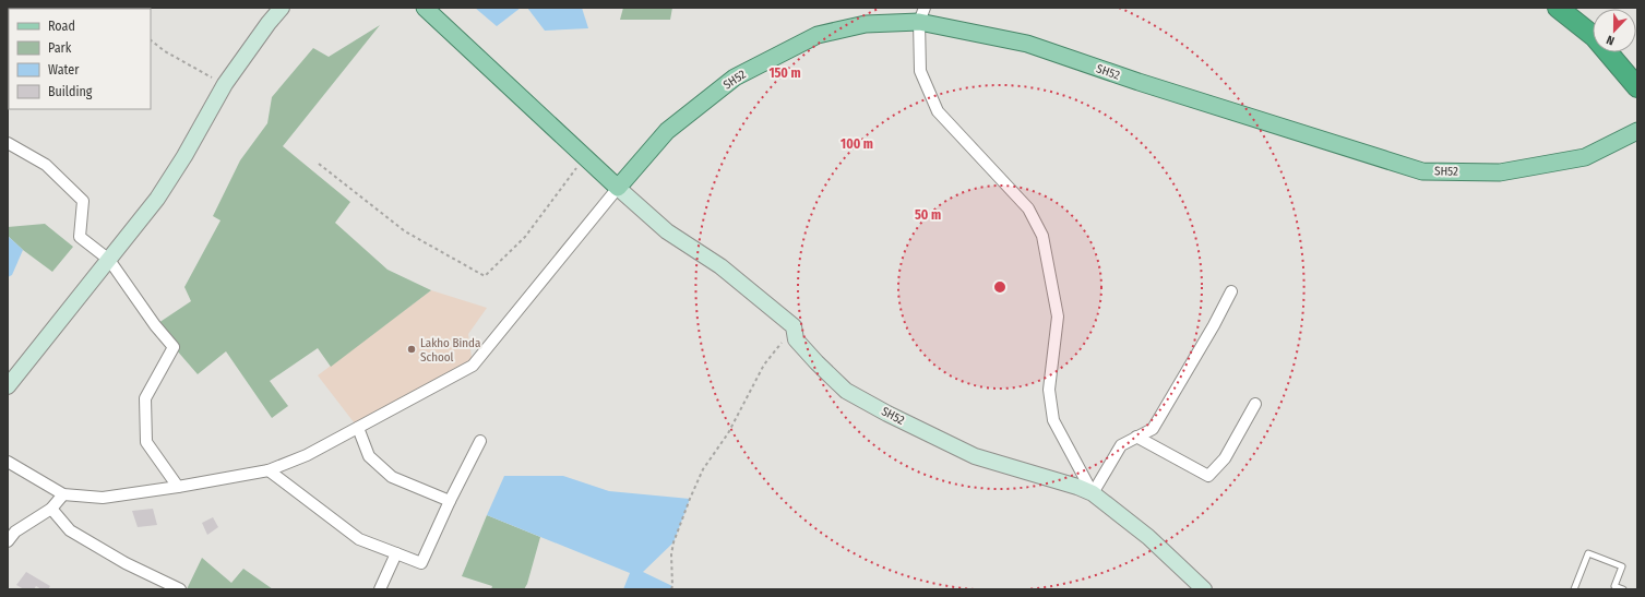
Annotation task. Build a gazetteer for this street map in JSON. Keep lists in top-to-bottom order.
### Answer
{
  "streets": {
    "main road": ["SH52"]
  },
  "places": ["Lakho Binda School"],
  "legend": [
    "Road",
    "Park",
    "Water",
    "Building"
  ],
  "north": "bottom",
  "rings": ["150 m", "100 m", "50 m"]
}
